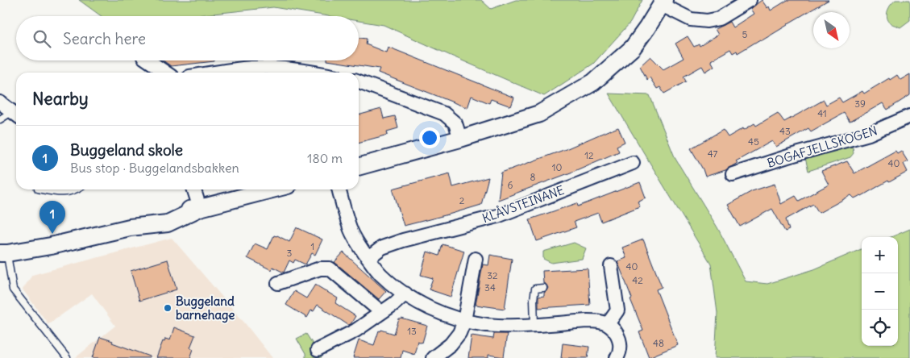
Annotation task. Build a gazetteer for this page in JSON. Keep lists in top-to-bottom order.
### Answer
{
  "streets": {
    "street": ["BOGAFJELLSKOGEN", "KLÅVSTEINANE"]
  },
  "places": ["Buggeland barnehage"],
  "house_numbers": [
    "5",
    "39",
    "41",
    "43",
    "45",
    "47",
    "12",
    "40",
    "10",
    "8",
    "6",
    "2",
    "1",
    "3",
    "40",
    "32",
    "42",
    "34",
    "13",
    "48"
  ],
  "north": "bottom right",
  "page": {
    "search": "Search here",
    "heading": "Nearby",
    "list": [
      {
        "mark": "1",
        "name": "Buggeland skole",
        "note": "Bus stop · Buggelandsbakken",
        "value": "180 m"
      }
    ],
    "pins": "1",
    "map_buttons": ["+", "−"]
  }
}
